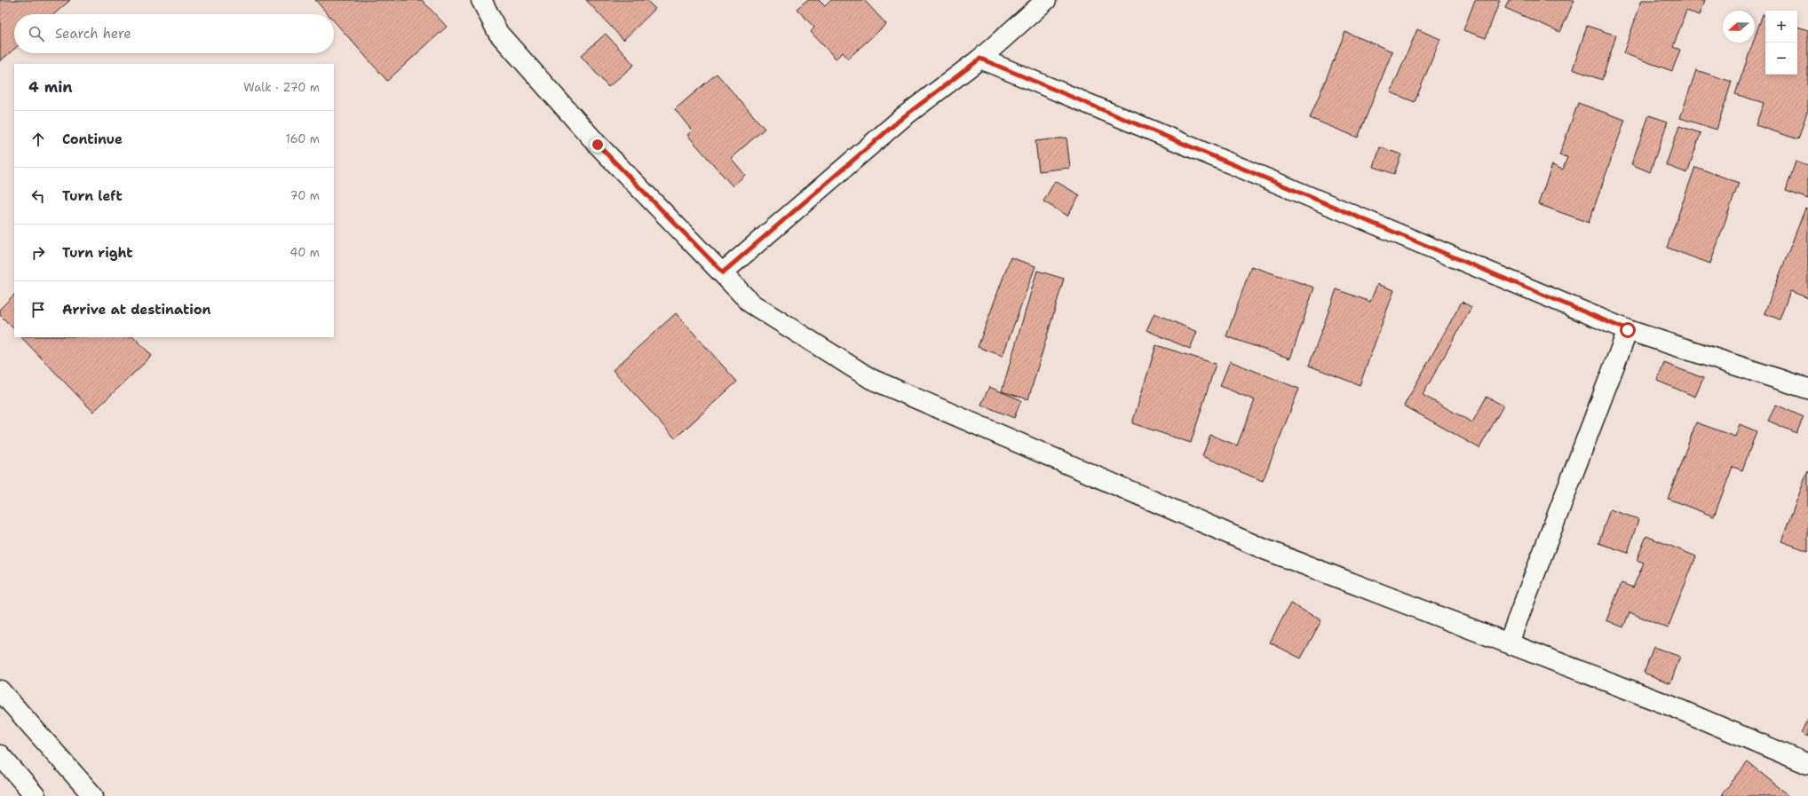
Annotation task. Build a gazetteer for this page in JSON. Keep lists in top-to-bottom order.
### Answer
{
  "north": "left",
  "page": {
    "map_buttons": ["+", "−"],
    "search": "Search here",
    "heading": ["4 min", "Walk · 270 m"],
    "list": [
      ["Continue", "160 m"],
      ["Turn left", "70 m"],
      ["Turn right", "40 m"],
      "Arrive at destination"
    ]
  }
}
